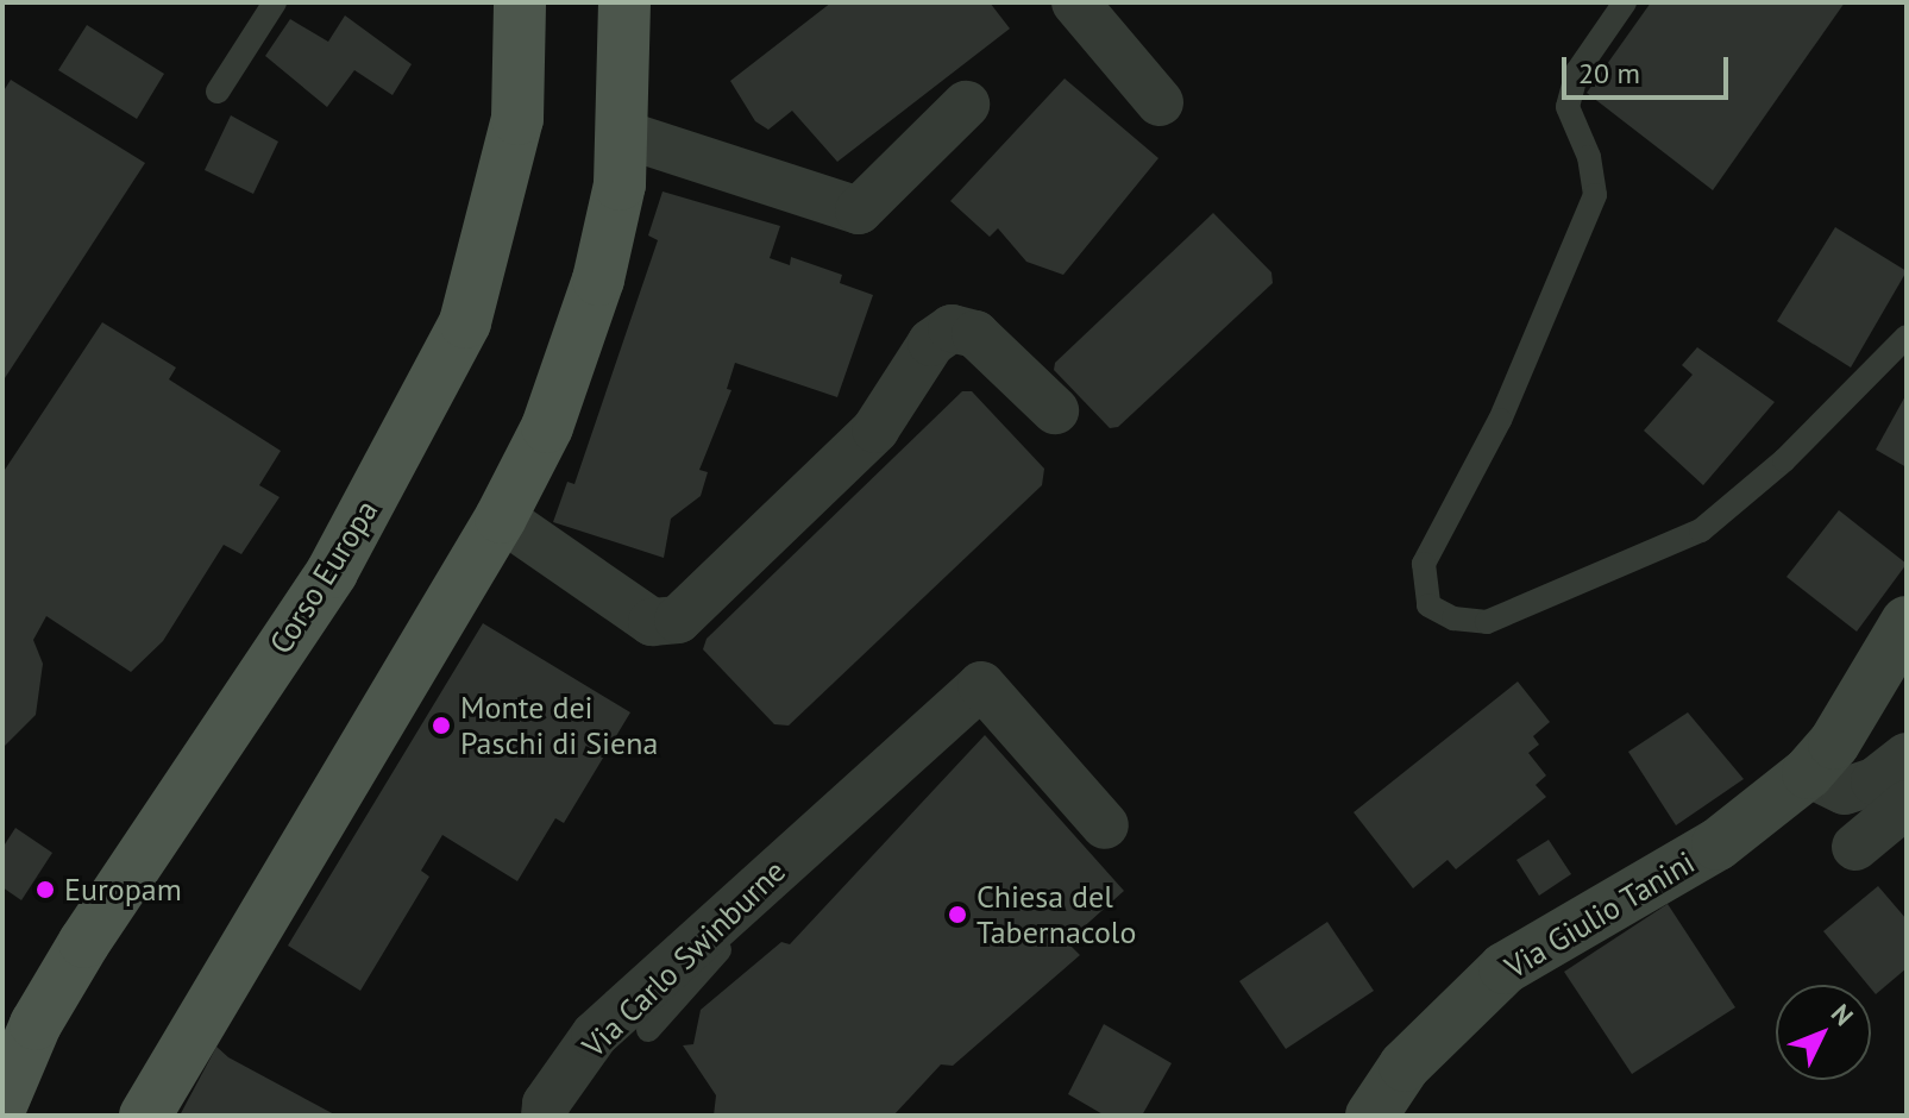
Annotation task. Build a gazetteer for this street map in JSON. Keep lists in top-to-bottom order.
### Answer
{
  "streets": {
    "main road": ["Corso Europa", "Via Giulio Tanini"],
    "street": ["Via Carlo Swinburne"]
  },
  "places": ["Monte dei Paschi di Siena", "Europam", "Chiesa del Tabernacolo"],
  "scale_bar": "20 m",
  "north": "top right"
}
